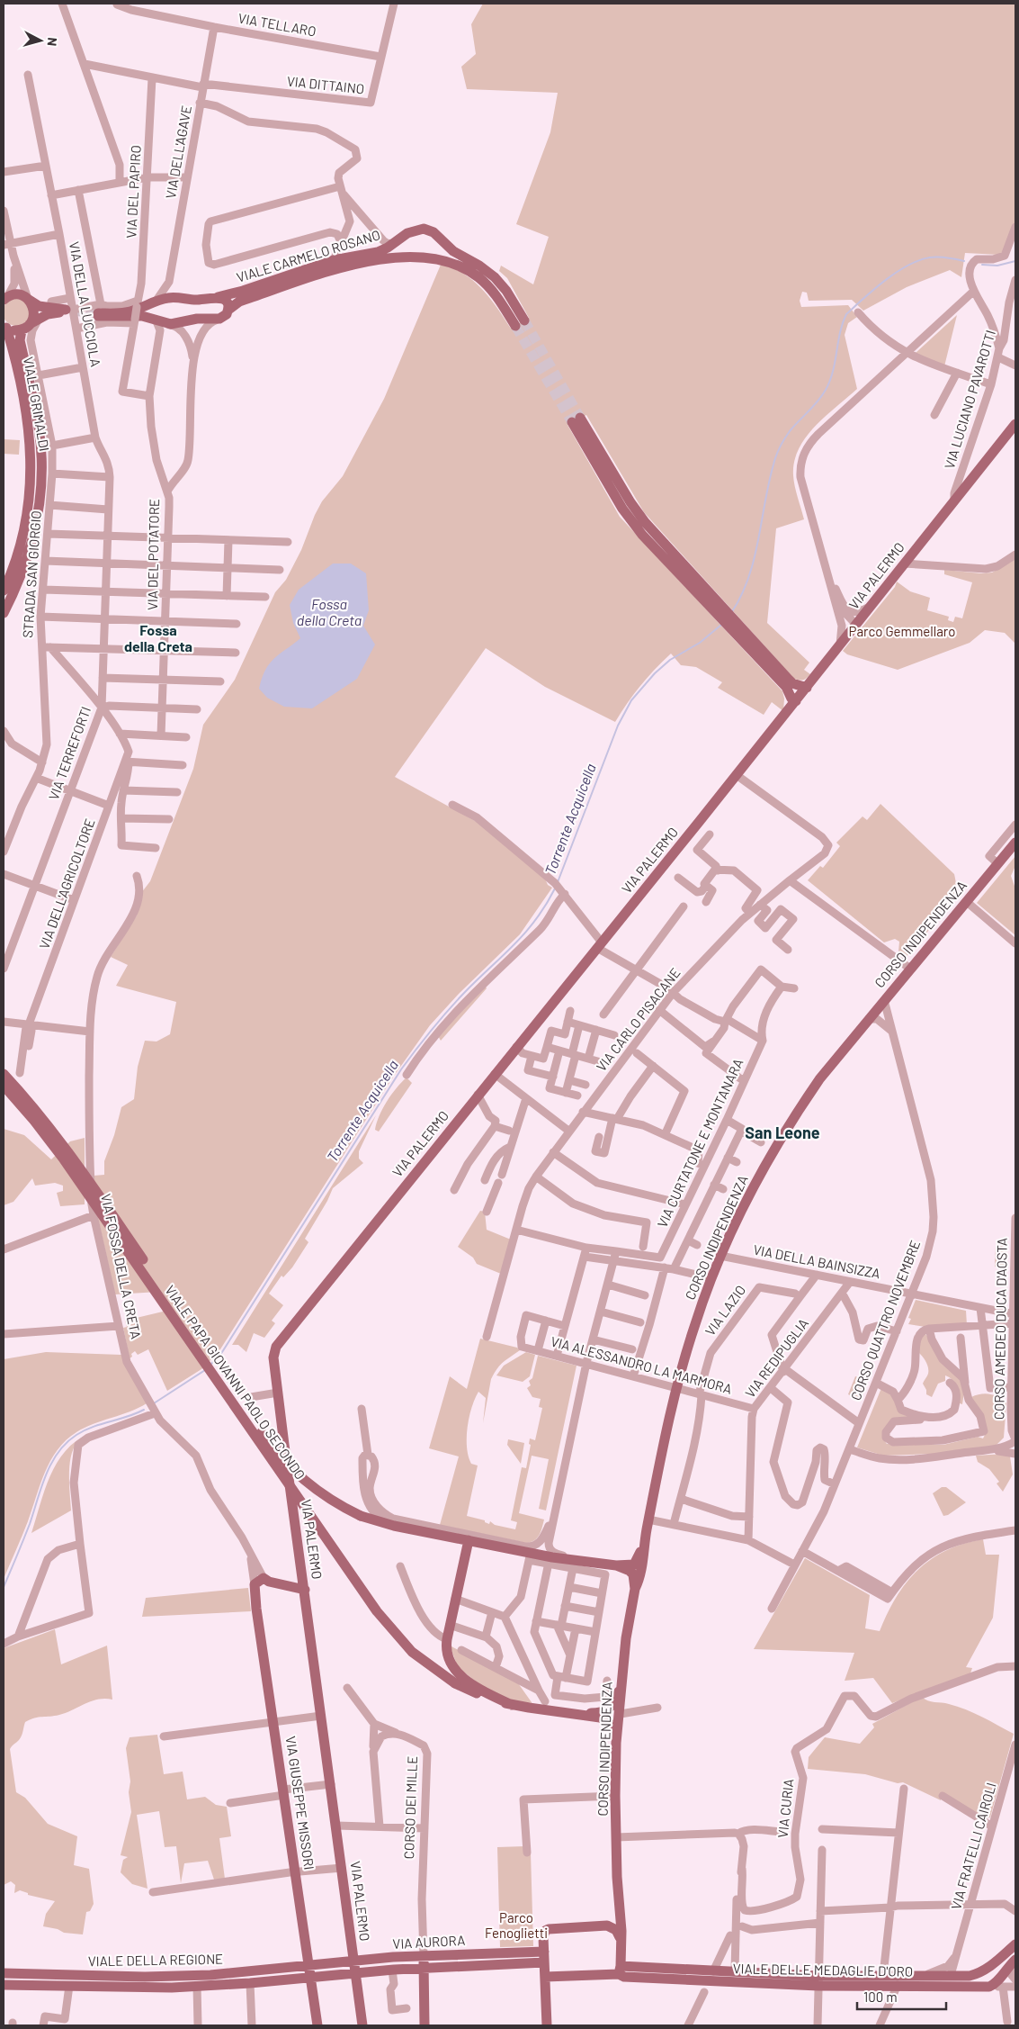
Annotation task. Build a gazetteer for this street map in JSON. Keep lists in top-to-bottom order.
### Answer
{
  "streets": {
    "main road": [
      "VIALE CARMELO ROSANO",
      "VIALE GRIMALDI",
      "VIA PALERMO",
      "CORSO INDIPENDENZA",
      "VIALE PAPA GIOVANNI PAOLO SECONDO",
      "VIA GIUSEPPE MISSORI",
      "VIA AURORA",
      "VIALE DELLA REGIONE",
      "VIALE DELLE MEDAGLIE D'ORO"
    ],
    "street": [
      "VIA TELLARO",
      "VIA DITTAINO",
      "VIA DELL'AGAVE",
      "VIA DEL PAPIRO",
      "VIA DELLA LUCCIOLA",
      "VIA LUCIANO PAVAROTTI",
      "VIA DEL POTATORE",
      "STRADA SAN GIORGIO",
      "VIA TERREFORTI",
      "VIA DELL'AGRICOLTORE",
      "VIA CARLO PISACANE",
      "VIA CURTATONE E MONTANARA",
      "VIA DELLA BAINSIZZA",
      "VIA FOSSA DELLA CRETA",
      "VIA LAZIO",
      "CORSO QUATTRO NOVEMBRE",
      "CORSO AMEDEO DUCA D'AOSTA",
      "VIA REDIPUGLIA",
      "VIA ALESSANDRO LA MARMORA",
      "CORSO DEI MILLE",
      "VIA CURIA",
      "VIA FRATELLI CAIROLI"
    ]
  },
  "crossings": [
    ["VIA TELLARO", "VIA DITTAINO"],
    ["VIA TELLARO", "VIA DELL'AGAVE"],
    ["VIA DITTAINO", "VIA DELL'AGAVE"],
    ["VIA DITTAINO", "VIA DEL PAPIRO"],
    ["VIA DELLA LUCCIOLA", "VIA TERREFORTI"],
    ["VIA LUCIANO PAVAROTTI", "VIA PALERMO"],
    ["VIA PALERMO", "VIA CARLO PISACANE"],
    ["VIA PALERMO", "VIA AURORA"],
    ["CORSO INDIPENDENZA", "VIA DELLA BAINSIZZA"],
    ["CORSO INDIPENDENZA", "CORSO QUATTRO NOVEMBRE"],
    ["CORSO INDIPENDENZA", "VIA ALESSANDRO LA MARMORA"],
    ["CORSO INDIPENDENZA", "VIALE DELLE MEDAGLIE D'ORO"],
    ["VIA DELLA BAINSIZZA", "CORSO QUATTRO NOVEMBRE"],
    ["VIA DELLA BAINSIZZA", "CORSO AMEDEO DUCA D'AOSTA"],
    ["VIA DELLA BAINSIZZA", "VIA REDIPUGLIA"],
    ["VIA LAZIO", "VIA ALESSANDRO LA MARMORA"],
    ["VIA REDIPUGLIA", "VIA ALESSANDRO LA MARMORA"],
    ["VIA GIUSEPPE MISSORI", "VIA AURORA"],
    ["VIA GIUSEPPE MISSORI", "VIALE DELLA REGIONE"],
    ["CORSO DEI MILLE", "VIA AURORA"],
    ["VIA FRATELLI CAIROLI", "VIALE DELLE MEDAGLIE D'ORO"],
    ["VIA AURORA", "VIALE DELLA REGIONE"]
  ],
  "districts": ["Fossa della Creta", "San Leone"],
  "water": ["Fossa della Creta", "Torrente Acquicella"],
  "parks": ["Parco Gemmellaro", "Parco Fenoglietti"],
  "scale_bar": "100 m",
  "north": "right"
}
